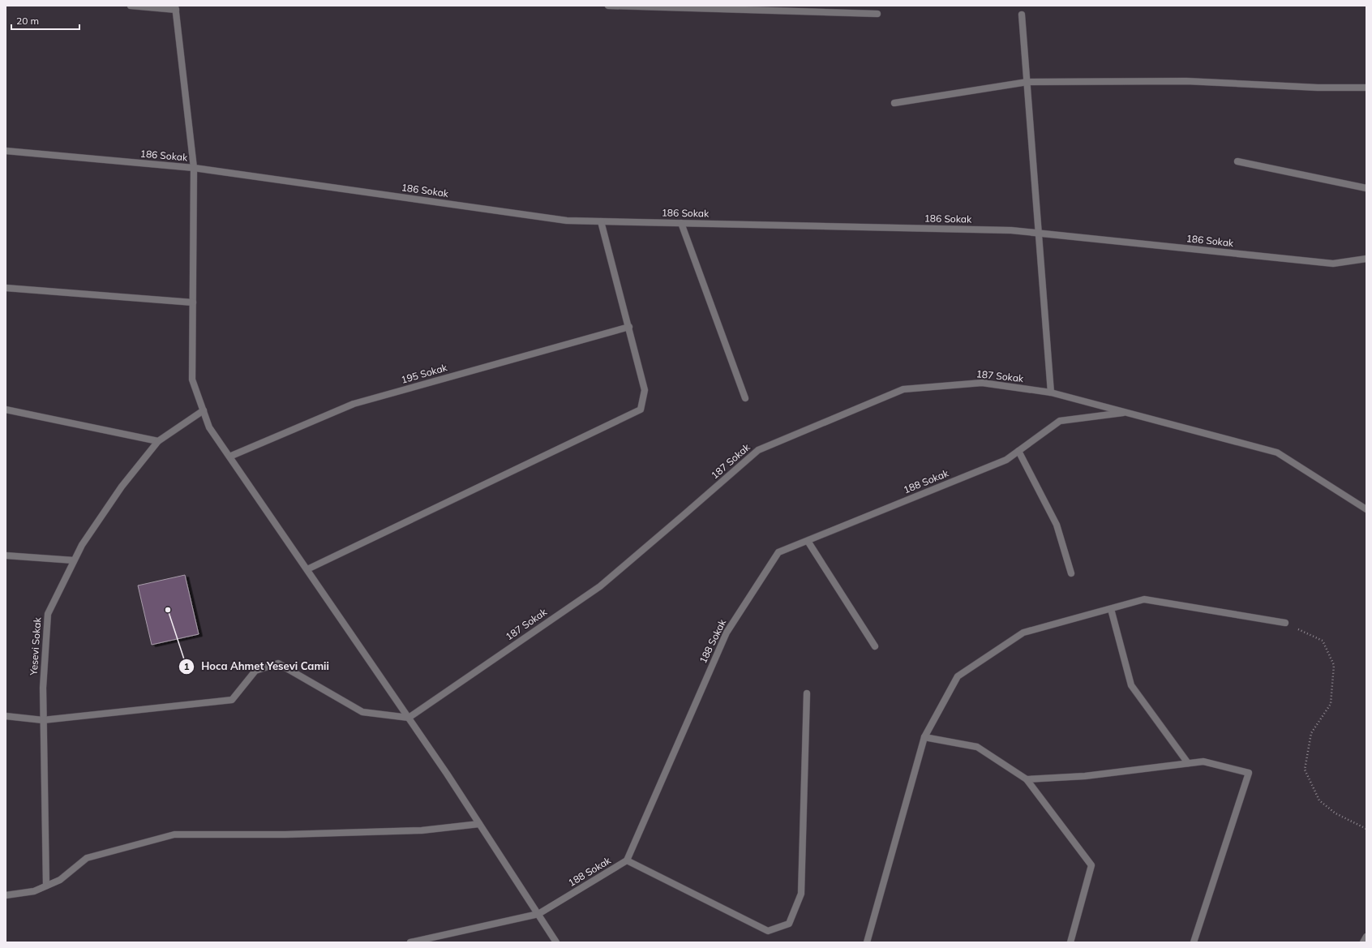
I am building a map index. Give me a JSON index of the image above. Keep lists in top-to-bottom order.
{
  "streets": {
    "street": [
      "186 Sokak",
      "195 Sokak",
      "187 Sokak",
      "188 Sokak",
      "Yesevi Sokak"
    ]
  },
  "crossings": [
    ["187 Sokak", "188 Sokak"]
  ],
  "places": ["Hoca Ahmet Yesevi Camii"],
  "scale_bar": "20 m"
}
